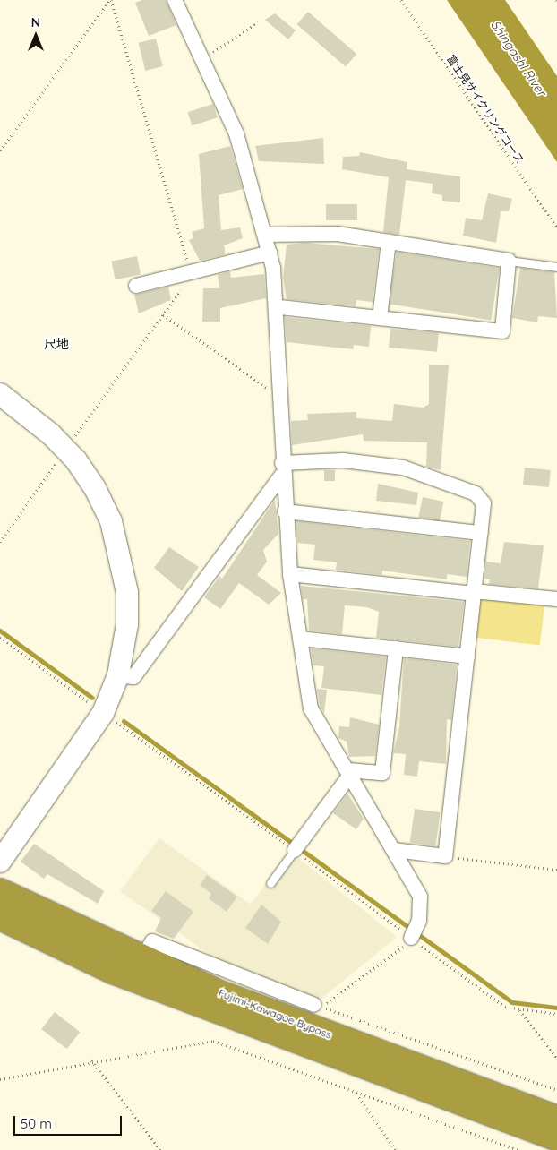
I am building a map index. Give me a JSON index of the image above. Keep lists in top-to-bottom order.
{
  "streets": {
    "highway": ["Fujimi-Kawagoe Bypass"],
    "path": ["富士見サイクリングコース"]
  },
  "districts": ["尺地"],
  "water": ["Shingashi River"],
  "scale_bar": "50 m",
  "north": "top"
}
